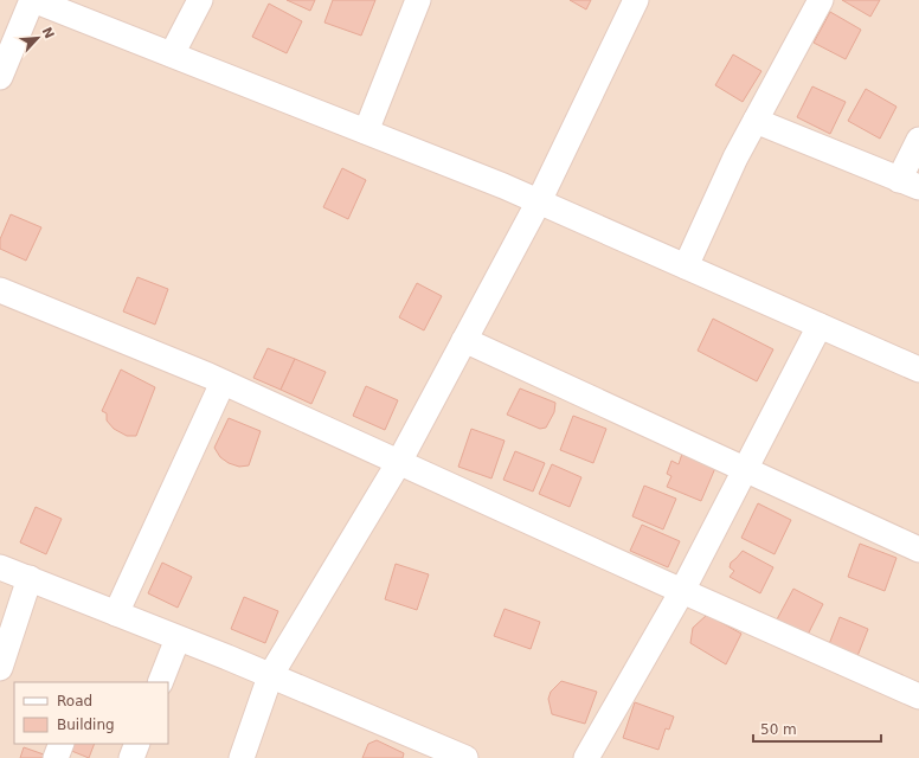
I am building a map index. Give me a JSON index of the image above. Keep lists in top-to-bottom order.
{
  "legend": ["Road", "Building"],
  "scale_bar": "50 m",
  "north": "top right"
}
